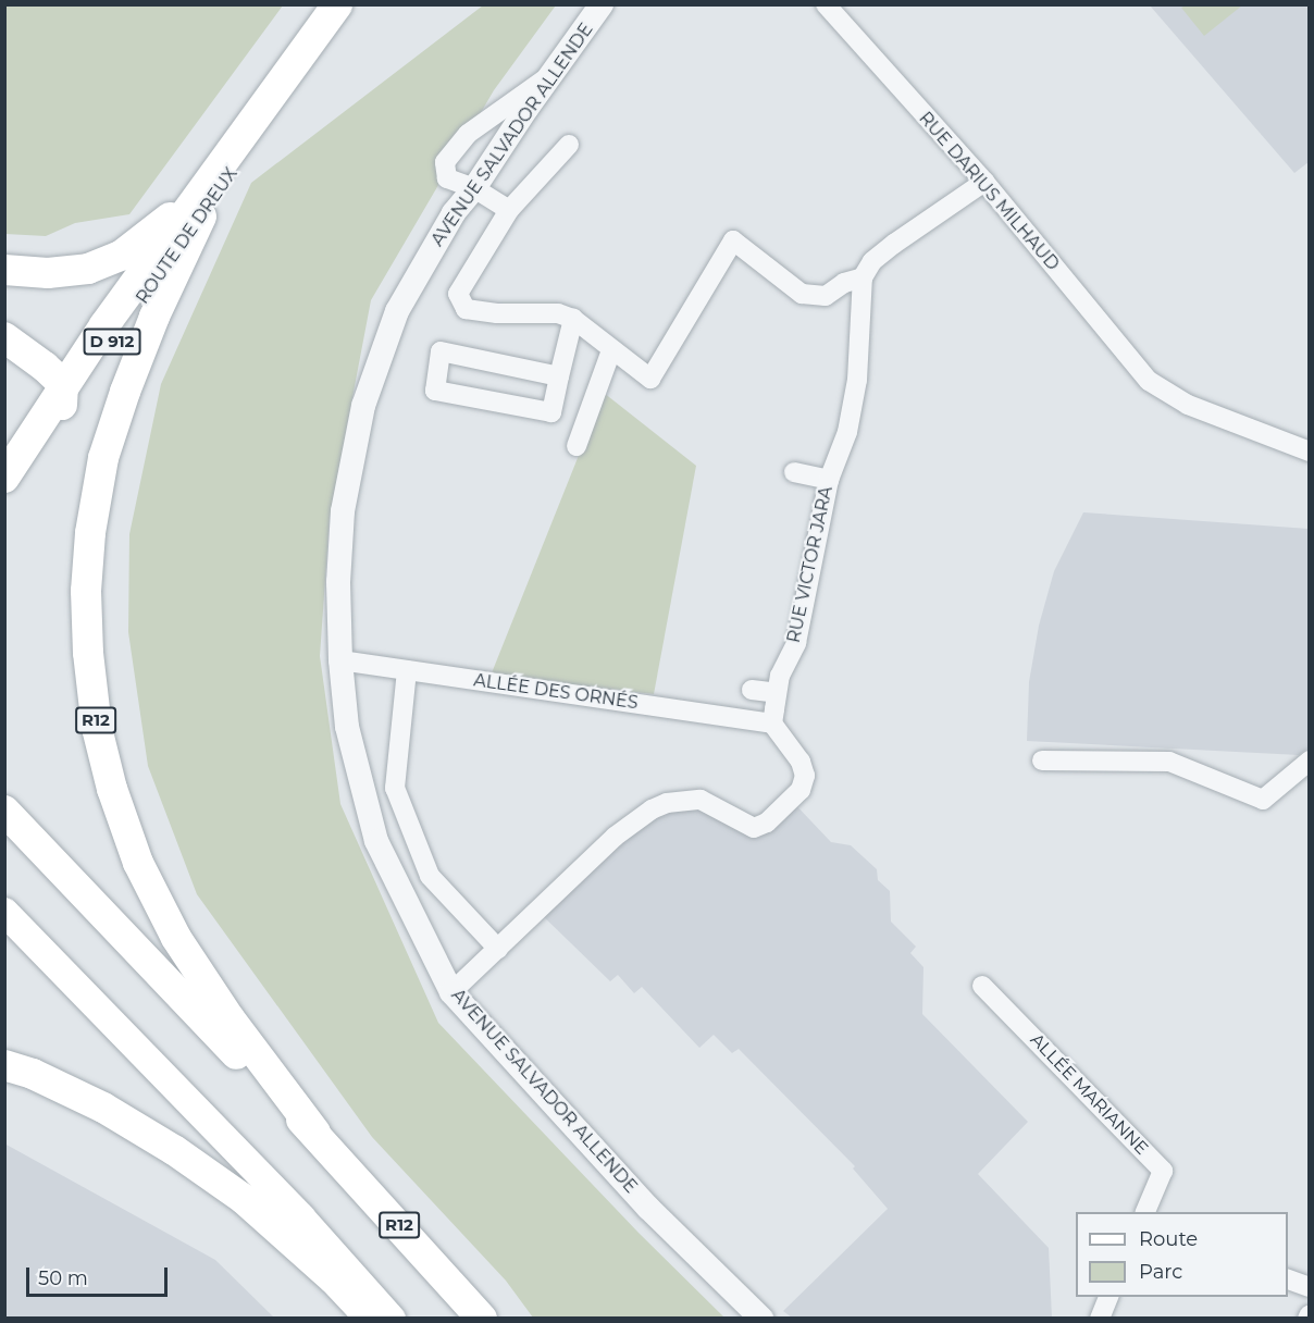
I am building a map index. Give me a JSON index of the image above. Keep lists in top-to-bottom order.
{
  "streets": {
    "main road": ["ROUTE DE DREUX", "D 912", "R12"],
    "street": [
      "AVENUE SALVADOR ALLENDE",
      "RUE DARIUS MILHAUD",
      "RUE VICTOR JARA",
      "ALLÉE DES ORNÉS",
      "ALLÉE MARIANNE"
    ]
  },
  "crossings": [
    ["AVENUE SALVADOR ALLENDE", "ALLÉE DES ORNÉS"],
    ["ROUTE DE DREUX", "R12"],
    ["RUE VICTOR JARA", "ALLÉE DES ORNÉS"]
  ],
  "legend": ["Route", "Parc"],
  "scale_bar": "50 m"
}
